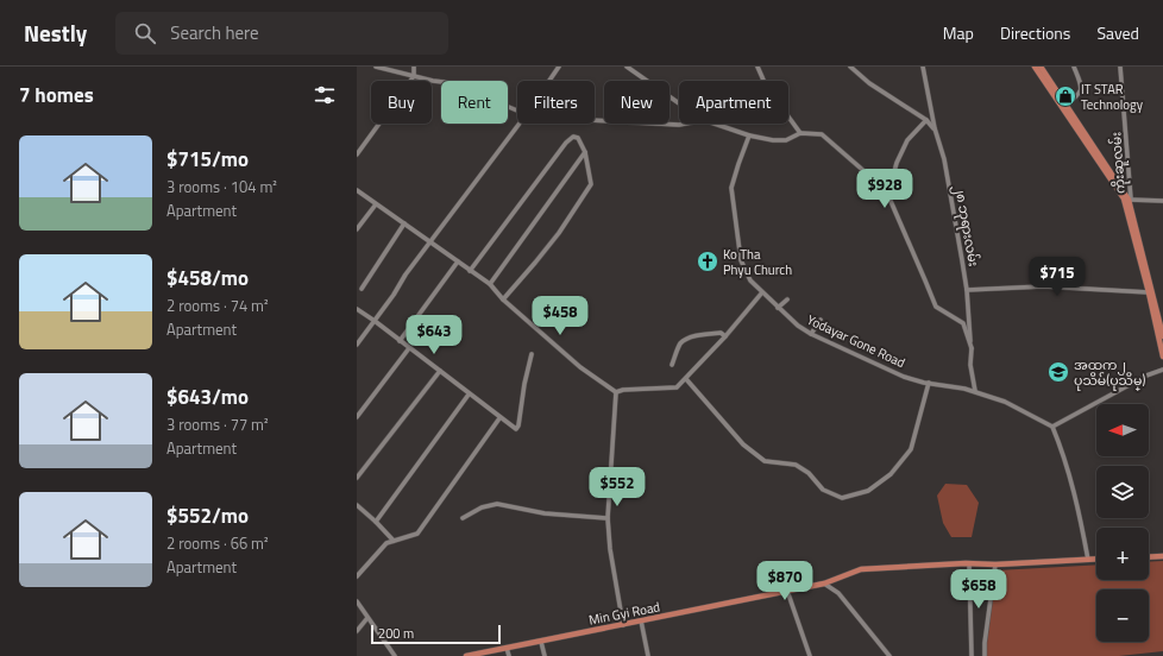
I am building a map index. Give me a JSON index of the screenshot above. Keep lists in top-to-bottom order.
{
  "streets": {
    "main road": ["Min Gyi Road"],
    "street": ["ကိုးဆူလမ်း", "၂၈ ဘုရားလမ်း", "Yodayar Gone Road"]
  },
  "crossings": [
    ["၂၈ ဘုရားလမ်း", "Yodayar Gone Road"]
  ],
  "places": {
    "shop": ["IT STAR Technology"],
    "church": ["Ko Tha Phyu Church"],
    "school or university": ["အထက၂ ပုသိမ်(ပုသိမ္)"]
  },
  "scale_bar": "200 m",
  "north": "left",
  "page": {
    "header": "Nestly",
    "search": "Search here",
    "nav": ["Map", "Directions", "Saved"],
    "heading": "7 homes",
    "chip": [
      "Buy",
      "Rent",
      "Filters",
      "New",
      "Apartment"
    ],
    "list": [
      {
        "name": "$715/mo",
        "note": "3 rooms · 104 m² · Apartment"
      },
      {
        "name": "$458/mo",
        "note": "2 rooms · 74 m² · Apartment"
      },
      {
        "name": "$643/mo",
        "note": "3 rooms · 77 m² · Apartment"
      },
      {
        "name": "$552/mo",
        "note": "2 rooms · 66 m² · Apartment"
      }
    ],
    "price": [
      "$928",
      "$715",
      "$458",
      "$643",
      "$552",
      "$870",
      "$658"
    ],
    "map_buttons": ["+", "−"],
    "scale": "200 m"
  }
}
